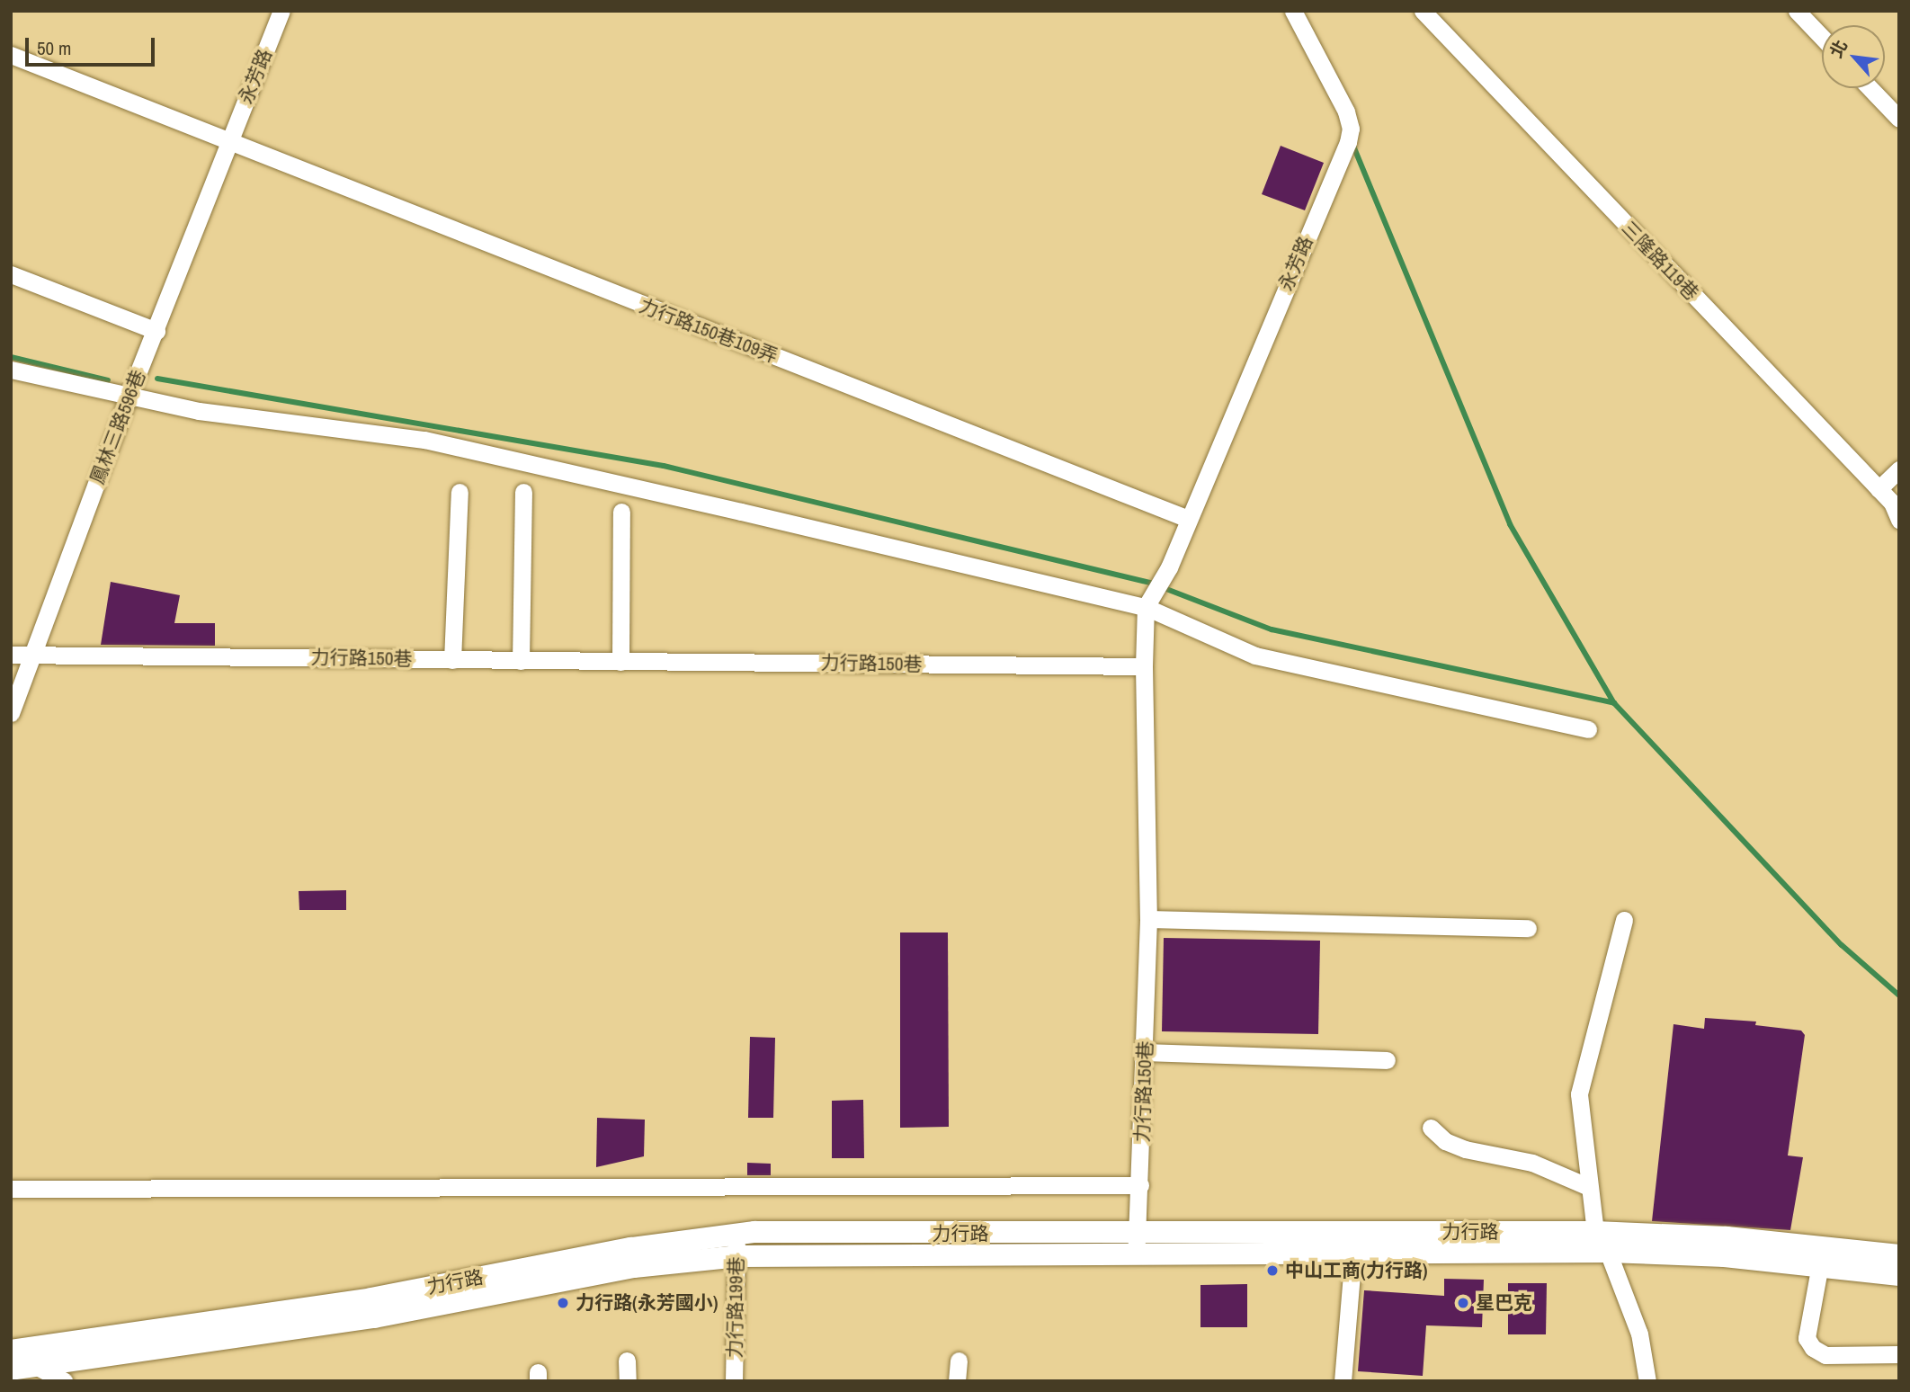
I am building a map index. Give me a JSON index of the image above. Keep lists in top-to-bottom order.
{
  "streets": {
    "main road": ["力行路"],
    "street": [
      "永芳路",
      "三隆路119巷",
      "力行路150巷109弄",
      "鳳林三路596巷",
      "力行路150巷",
      "力行路199巷"
    ]
  },
  "crossings": [
    ["永芳路", "力行路150巷109弄"],
    ["永芳路", "鳳林三路596巷"],
    ["力行路150巷109弄", "鳳林三路596巷"],
    ["鳳林三路596巷", "力行路150巷"],
    ["力行路150巷", "力行路"],
    ["力行路", "力行路199巷"]
  ],
  "places": ["中山工商(力行路)", "力行路(永芳國小)", "星巴克"],
  "scale_bar": "50 m",
  "north": "top left"
}
